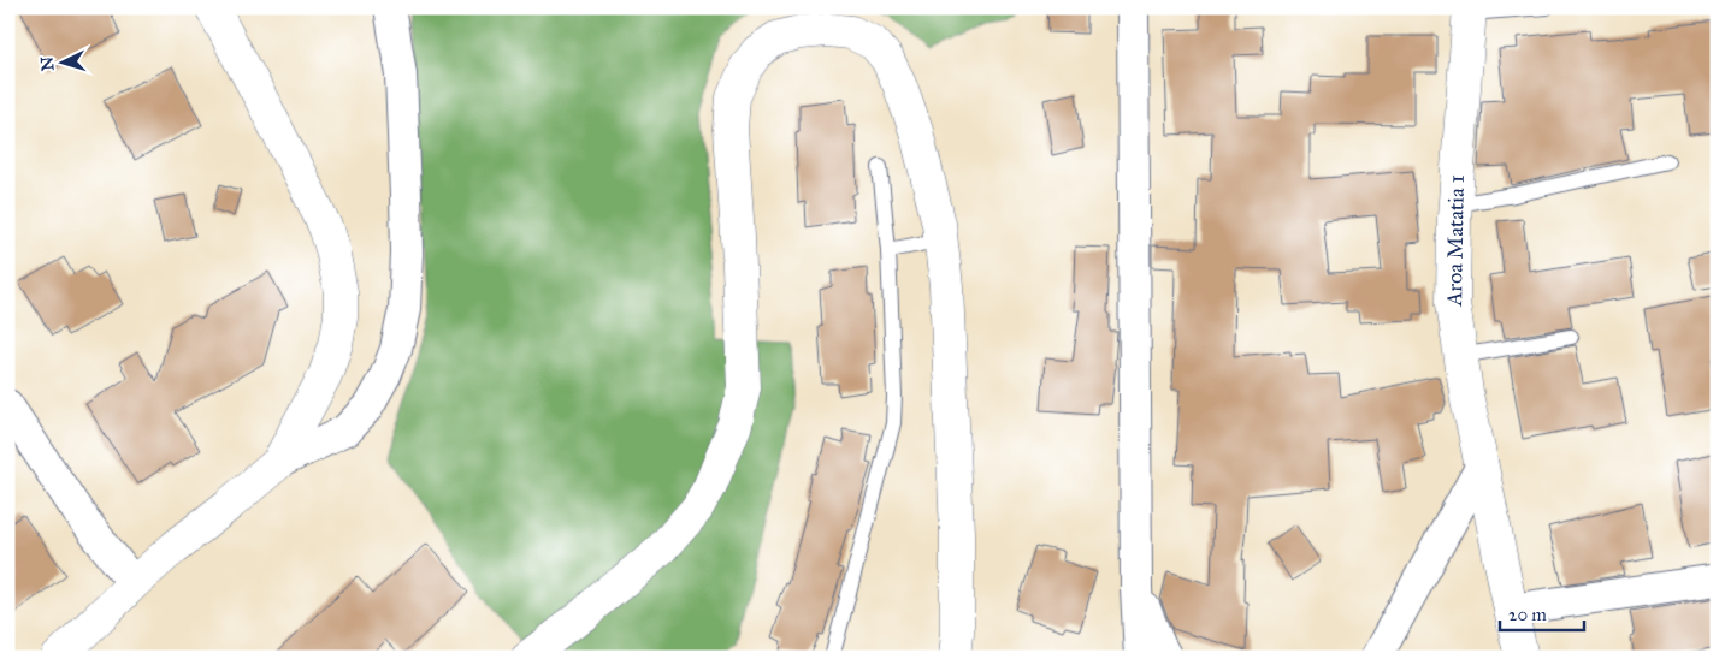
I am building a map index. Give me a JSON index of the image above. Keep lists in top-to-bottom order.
{
  "streets": {
    "main road": ["Aroa Matatia 1"]
  },
  "scale_bar": "20 m",
  "north": "left"
}
